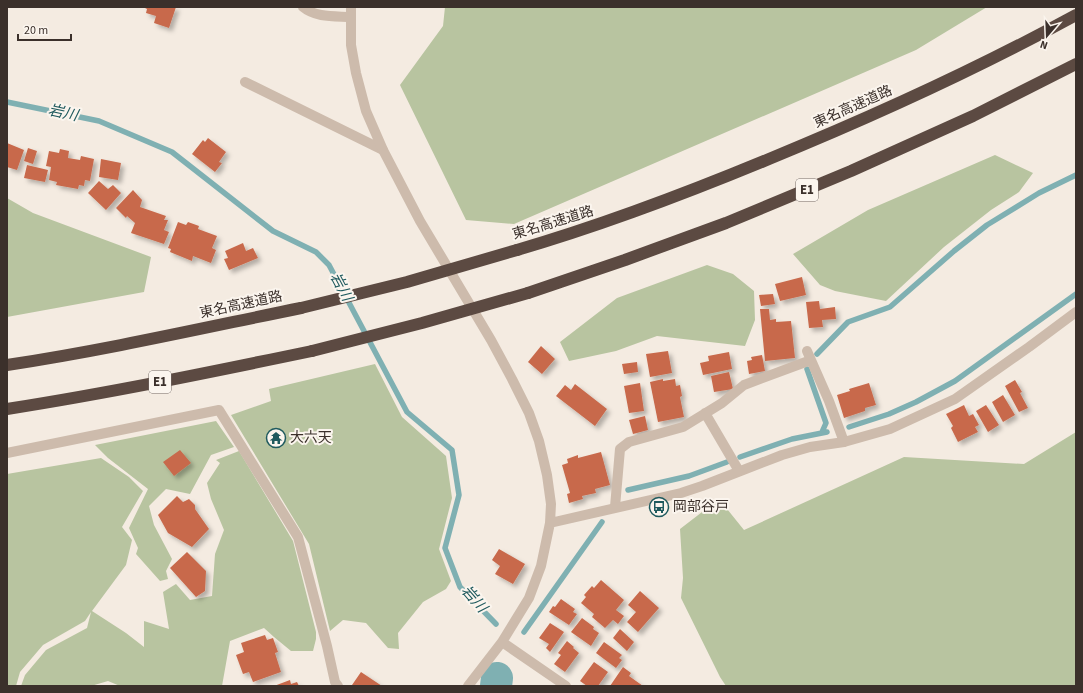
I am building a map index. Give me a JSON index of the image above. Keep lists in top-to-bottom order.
{
  "streets": {
    "highway": ["東名高速道路", "E1"]
  },
  "water": ["岩川"],
  "places": {
    "temple": ["大六天"],
    "bus stop": ["岡部谷戸"]
  },
  "scale_bar": "20 m",
  "north": "bottom"
}
